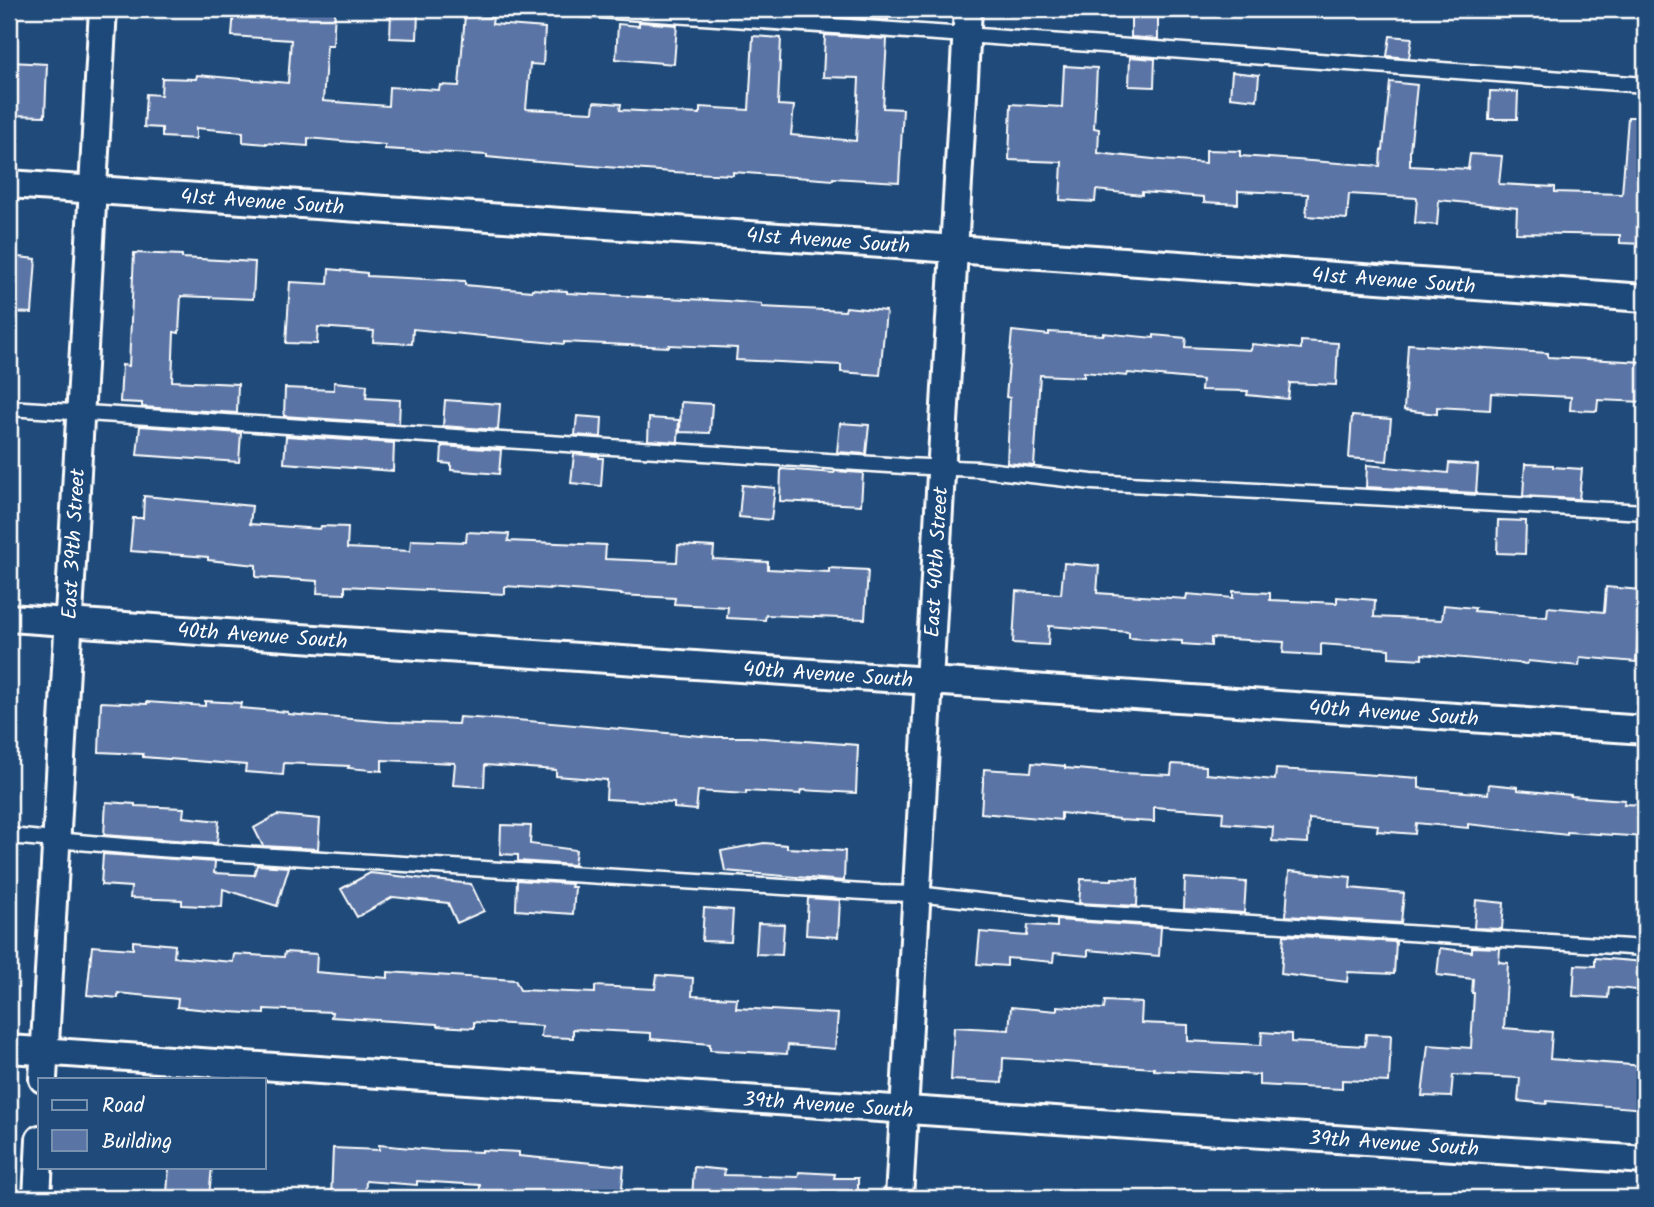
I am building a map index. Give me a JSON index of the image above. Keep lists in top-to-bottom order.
{
  "streets": {
    "street": [
      "41st Avenue South",
      "East 39th Street",
      "East 40th Street",
      "40th Avenue South",
      "39th Avenue South"
    ]
  },
  "crossings": [
    ["41st Avenue South", "East 39th Street"],
    ["41st Avenue South", "East 40th Street"],
    ["East 39th Street", "40th Avenue South"],
    ["East 39th Street", "39th Avenue South"],
    ["East 40th Street", "40th Avenue South"],
    ["East 40th Street", "39th Avenue South"]
  ],
  "legend": ["Road", "Building"]
}
